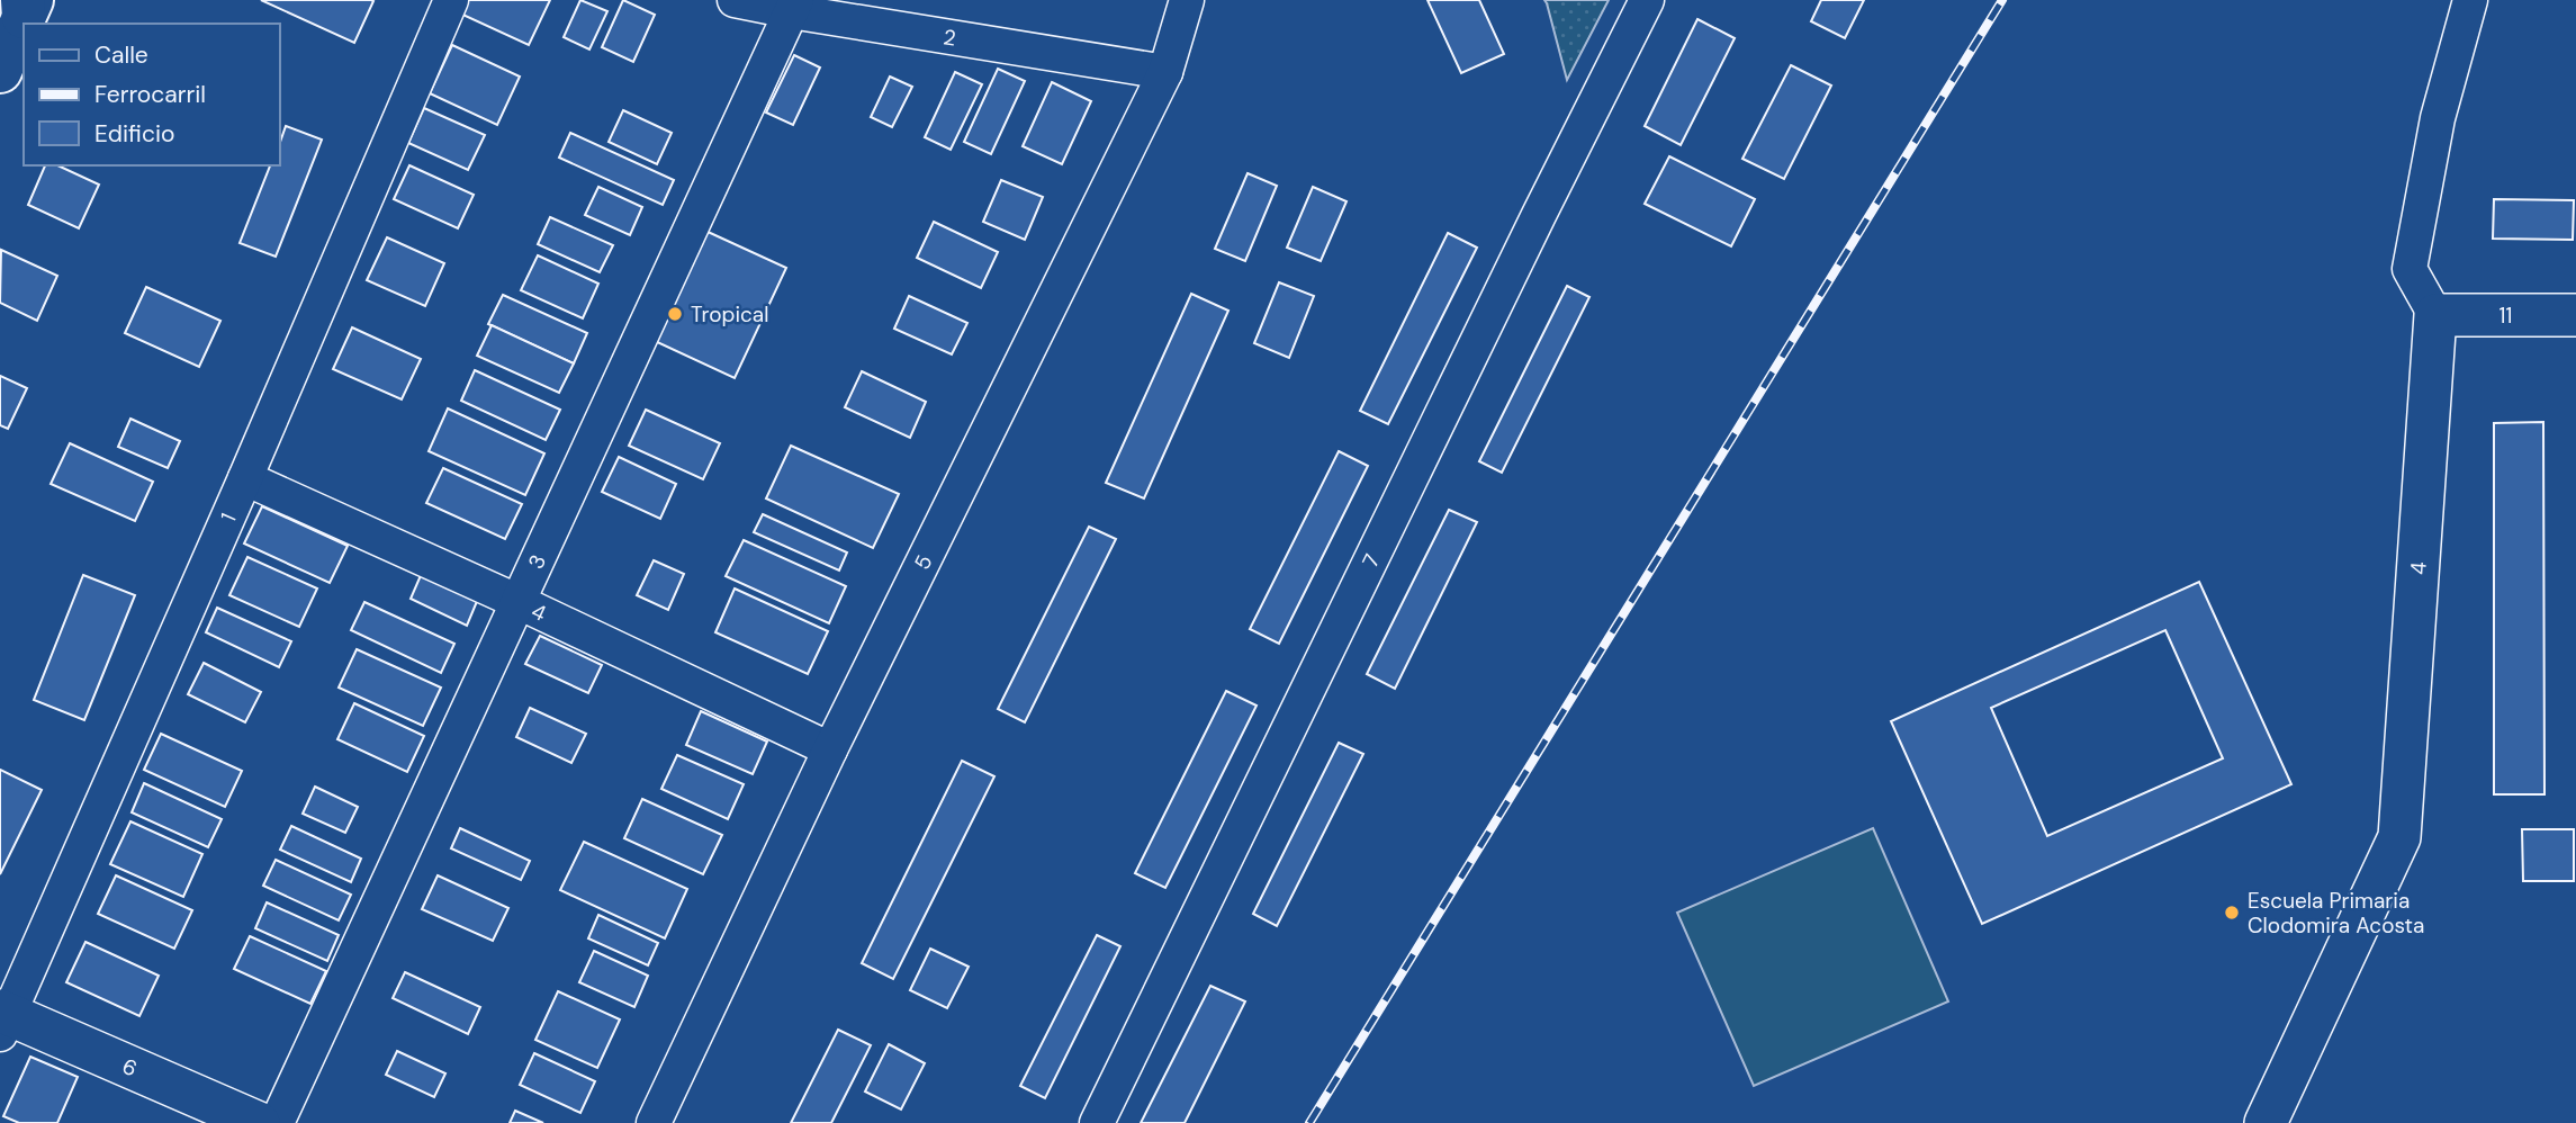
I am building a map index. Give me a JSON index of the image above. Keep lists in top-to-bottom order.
{
  "streets": {
    "street": [
      "2",
      "11",
      "1",
      "3",
      "7",
      "5",
      "4",
      "6"
    ]
  },
  "crossings": [
    ["2", "3"],
    ["2", "5"],
    ["11", "4"],
    ["1", "4"],
    ["1", "6"],
    ["3", "4"],
    ["5", "4"]
  ],
  "places": ["Tropical", "Escuela Primaria Clodomira Acosta"],
  "legend": ["Calle", "Ferrocarril", "Edificio"]
}
